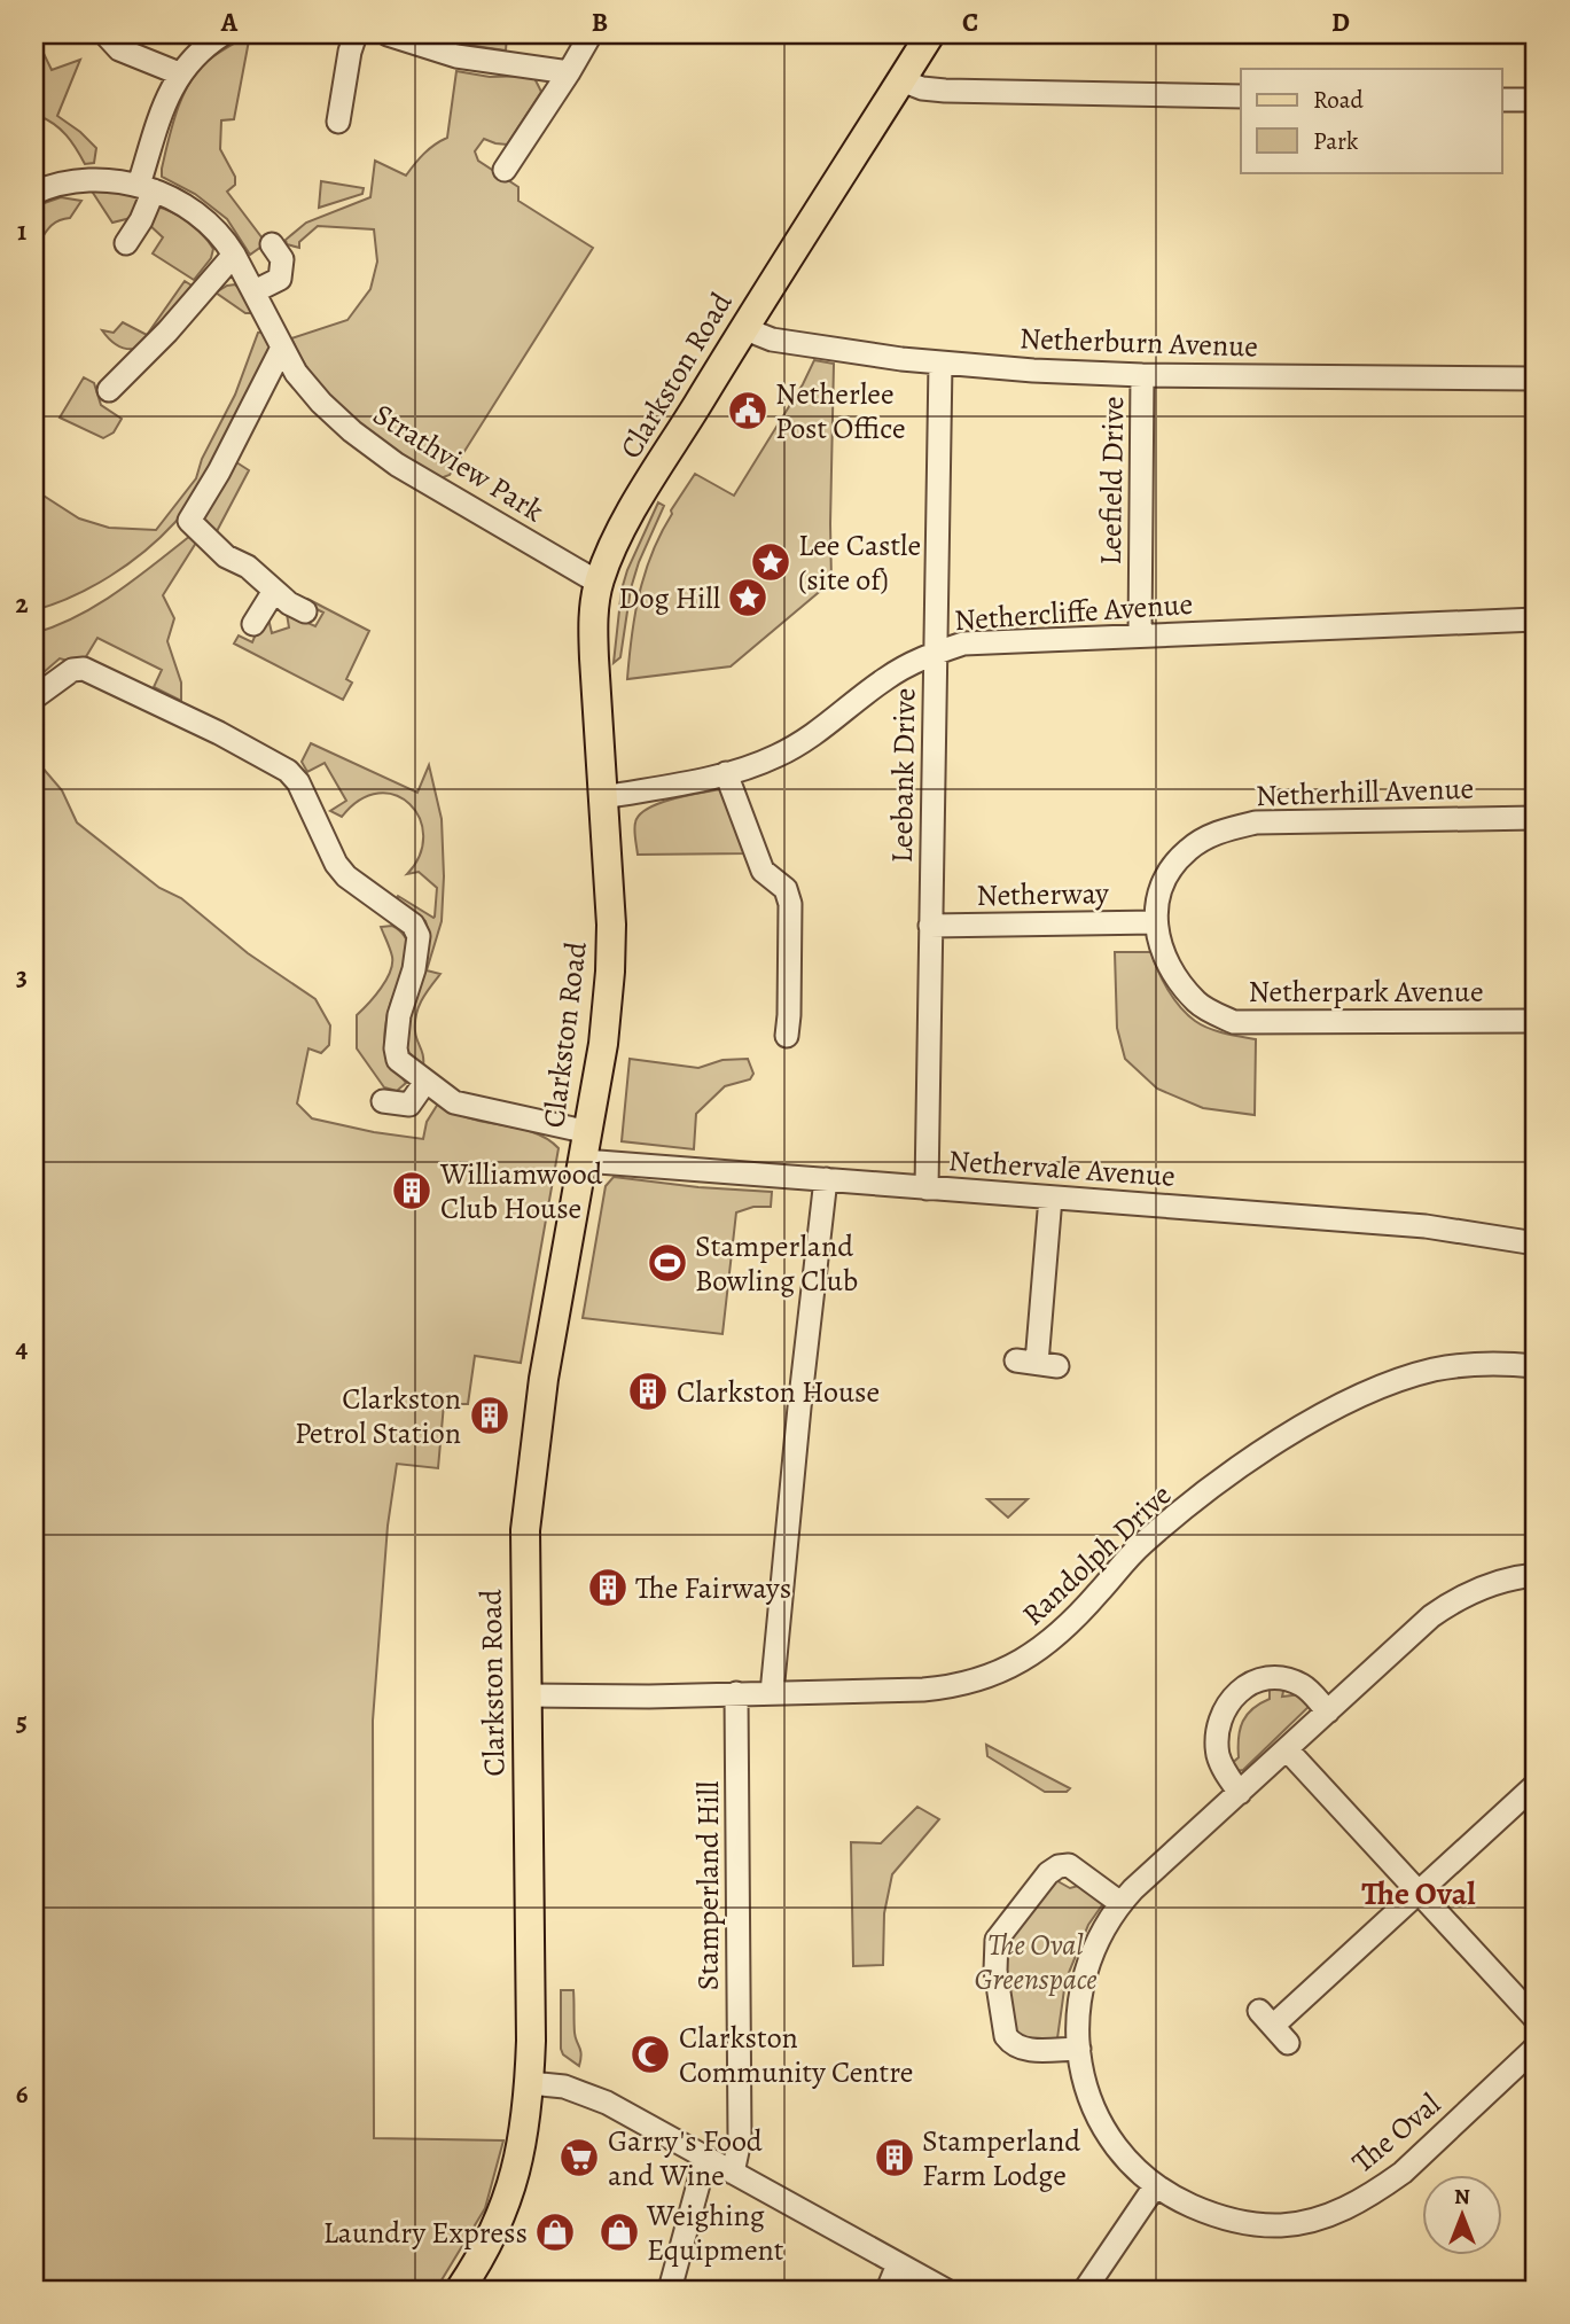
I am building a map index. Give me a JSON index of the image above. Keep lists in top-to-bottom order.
{
  "streets": {
    "main road": ["Clarkston Road"],
    "street": [
      "Netherburn Avenue",
      "Strathview Park",
      "Leefield Drive",
      "Nethercliffe Avenue",
      "Leebank Drive",
      "Netherhill Avenue",
      "Netherway",
      "Netherpark Avenue",
      "Nethervale Avenue",
      "Randolph Drive",
      "Stamperland Hill",
      "The Oval"
    ]
  },
  "crossings": [
    ["Netherburn Avenue", "Clarkston Road"],
    ["Netherburn Avenue", "Leefield Drive"],
    ["Netherburn Avenue", "Leebank Drive"],
    ["Clarkston Road", "Strathview Park"],
    ["Clarkston Road", "Nethercliffe Avenue"],
    ["Clarkston Road", "Nethervale Avenue"],
    ["Clarkston Road", "Randolph Drive"],
    ["Leefield Drive", "Nethercliffe Avenue"],
    ["Nethercliffe Avenue", "Leebank Drive"],
    ["Leebank Drive", "Netherway"],
    ["Leebank Drive", "Nethervale Avenue"],
    ["Netherhill Avenue", "Netherway"],
    ["Netherhill Avenue", "Netherpark Avenue"],
    ["Netherway", "Netherpark Avenue"],
    ["Randolph Drive", "Stamperland Hill"]
  ],
  "districts": ["The Oval"],
  "parks": ["The Oval Greenspace"],
  "places": {
    "public building": ["Netherlee Post Office"],
    "place": ["Lee Castle (site of)", "Dog Hill"],
    "building": [
      "Williamwood Club House",
      "Clarkston House",
      "Clarkston Petrol Station",
      "The Fairways",
      "Stamperland Farm Lodge"
    ],
    "sports": ["Stamperland Bowling Club"],
    "mosque": ["Clarkston Community Centre"],
    "supermarket": ["Garry's Food and Wine"],
    "shop": ["Laundry Express", "Weighing Equipment"]
  },
  "legend": ["Road", "Park"],
  "north": "top",
  "grid": {
    "columns": [
      "A",
      "B",
      "C",
      "D"
    ],
    "rows": [
      "1",
      "2",
      "3",
      "4",
      "5",
      "6"
    ]
  }
}
